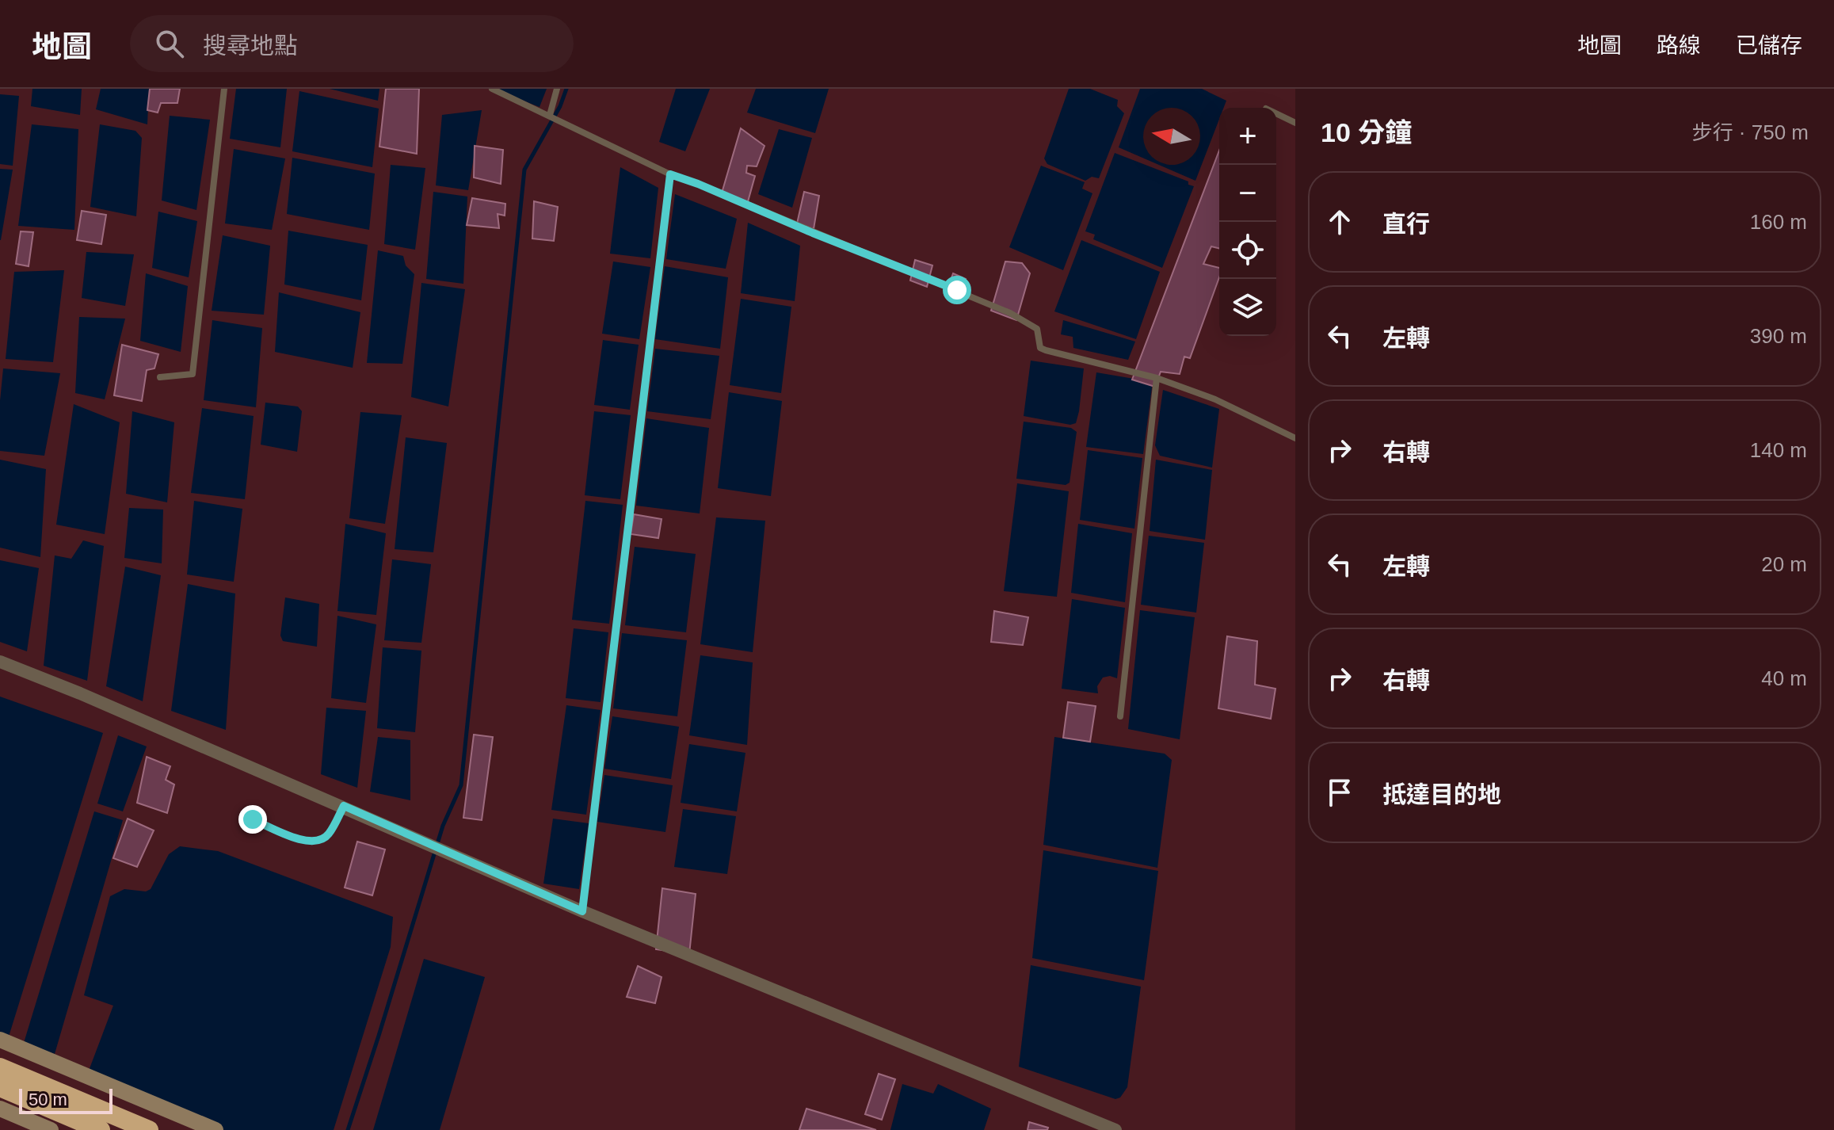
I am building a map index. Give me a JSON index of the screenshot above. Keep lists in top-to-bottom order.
{
  "scale_bar": "50 m",
  "north": "left",
  "page": {
    "header": "地圖",
    "search": "搜尋地點",
    "nav": ["地圖", "路線", "已儲存"],
    "heading": ["10 分鐘", "步行 · 750 m"],
    "map_buttons": ["+", "−"],
    "list": [
      ["直行", "160 m"],
      ["左轉", "390 m"],
      ["右轉", "140 m"],
      ["左轉", "20 m"],
      ["右轉", "40 m"],
      "抵達目的地"
    ],
    "scale": "50 m"
  }
}
